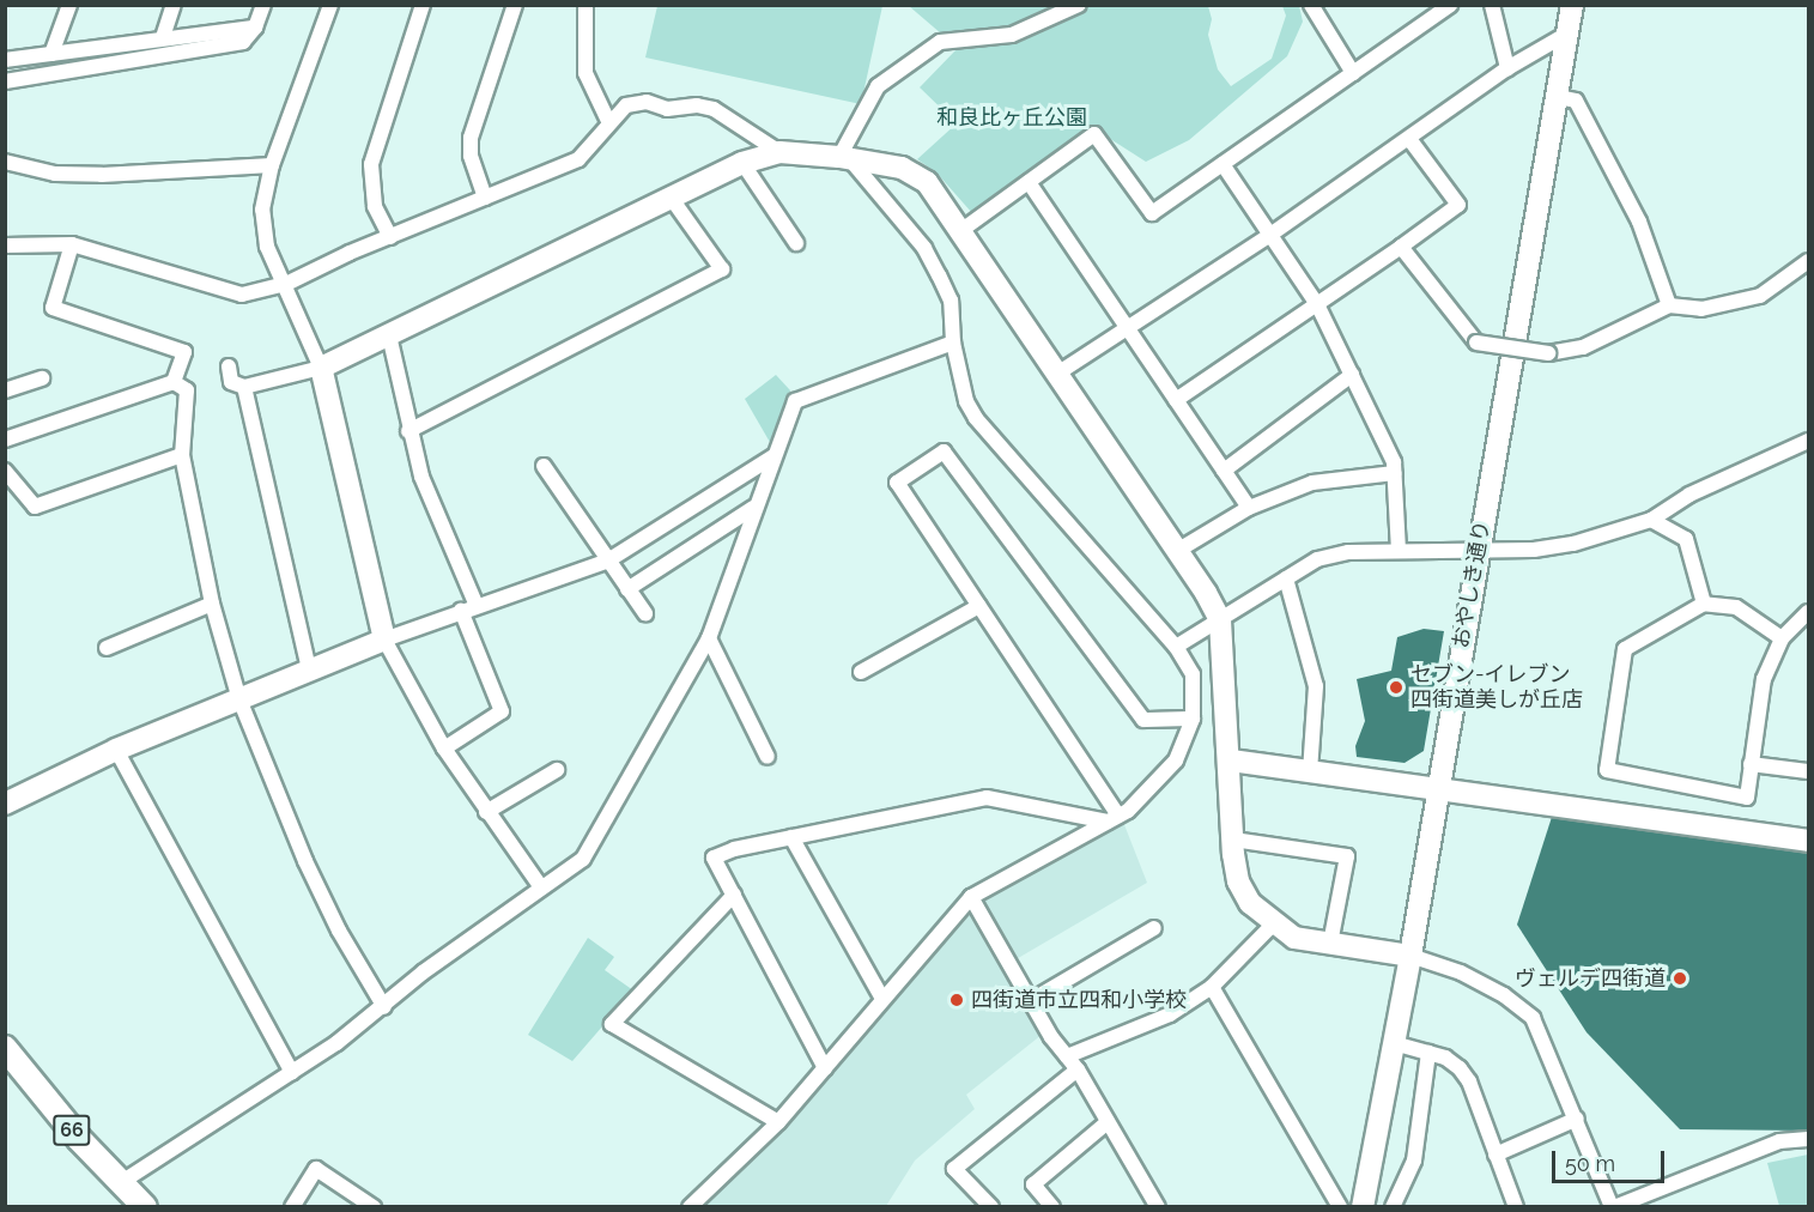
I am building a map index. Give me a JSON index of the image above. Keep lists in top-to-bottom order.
{
  "streets": {
    "main road": ["66"],
    "street": ["おやしき通り"]
  },
  "parks": ["和良比ヶ丘公園"],
  "places": ["セブン-イレブン 四街道美しが丘店", "ヴェルデ四街道", "四街道市立四和小学校"],
  "scale_bar": "50 m"
}
